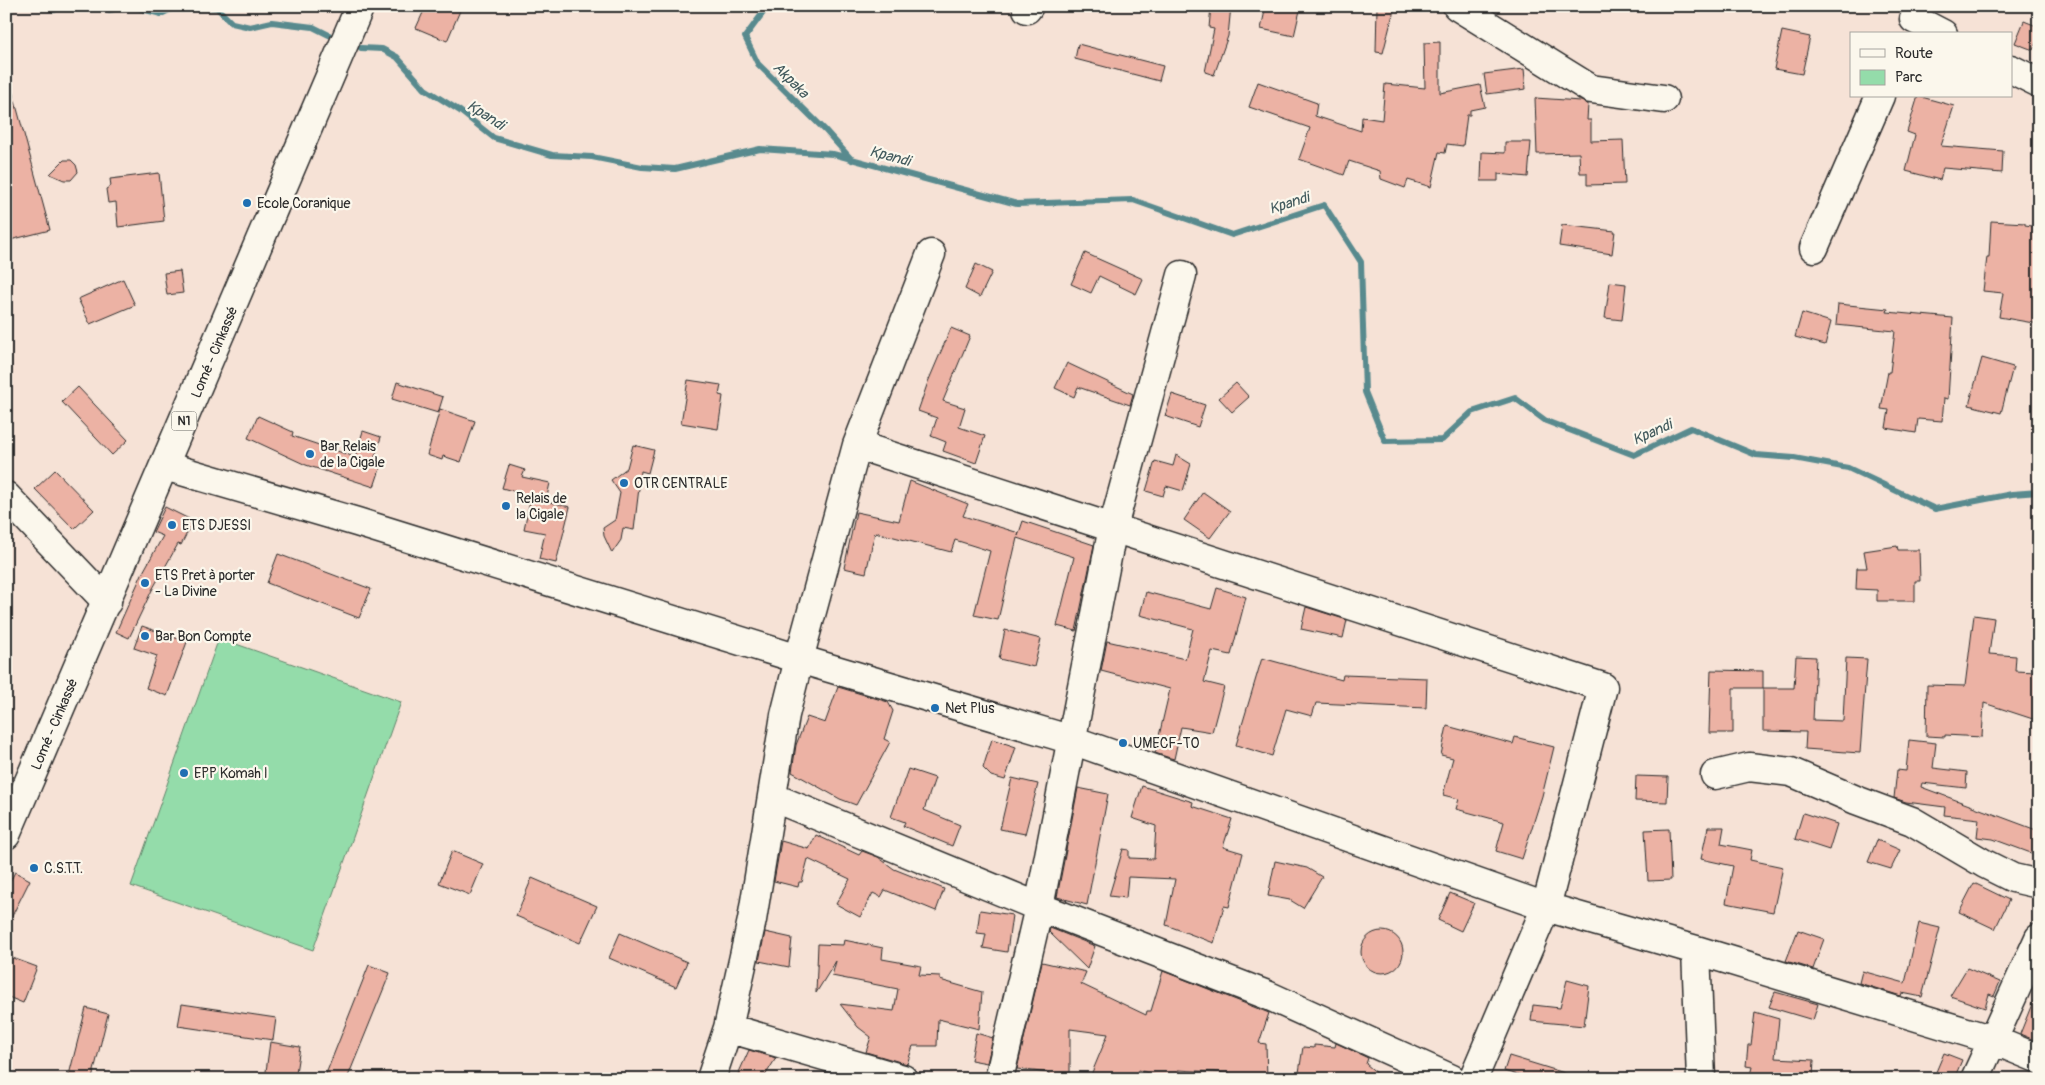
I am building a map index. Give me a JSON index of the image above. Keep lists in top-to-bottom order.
{
  "streets": {
    "main road": ["Lomé - Cinkassé", "N1"]
  },
  "water": ["Akpaka", "Kpandi"],
  "places": [
    "Ecole Coranique",
    "Bar Relais de la Cigale",
    "OTR CENTRALE",
    "Relais de la Cigale",
    "ETS DJESSI",
    "ETS Pret à porter - La Divine",
    "Bar Bon Compte",
    "Net Plus",
    "UMECF-TO",
    "EPP Komah I",
    "C.S.T.T."
  ],
  "legend": ["Route", "Parc"]
}
